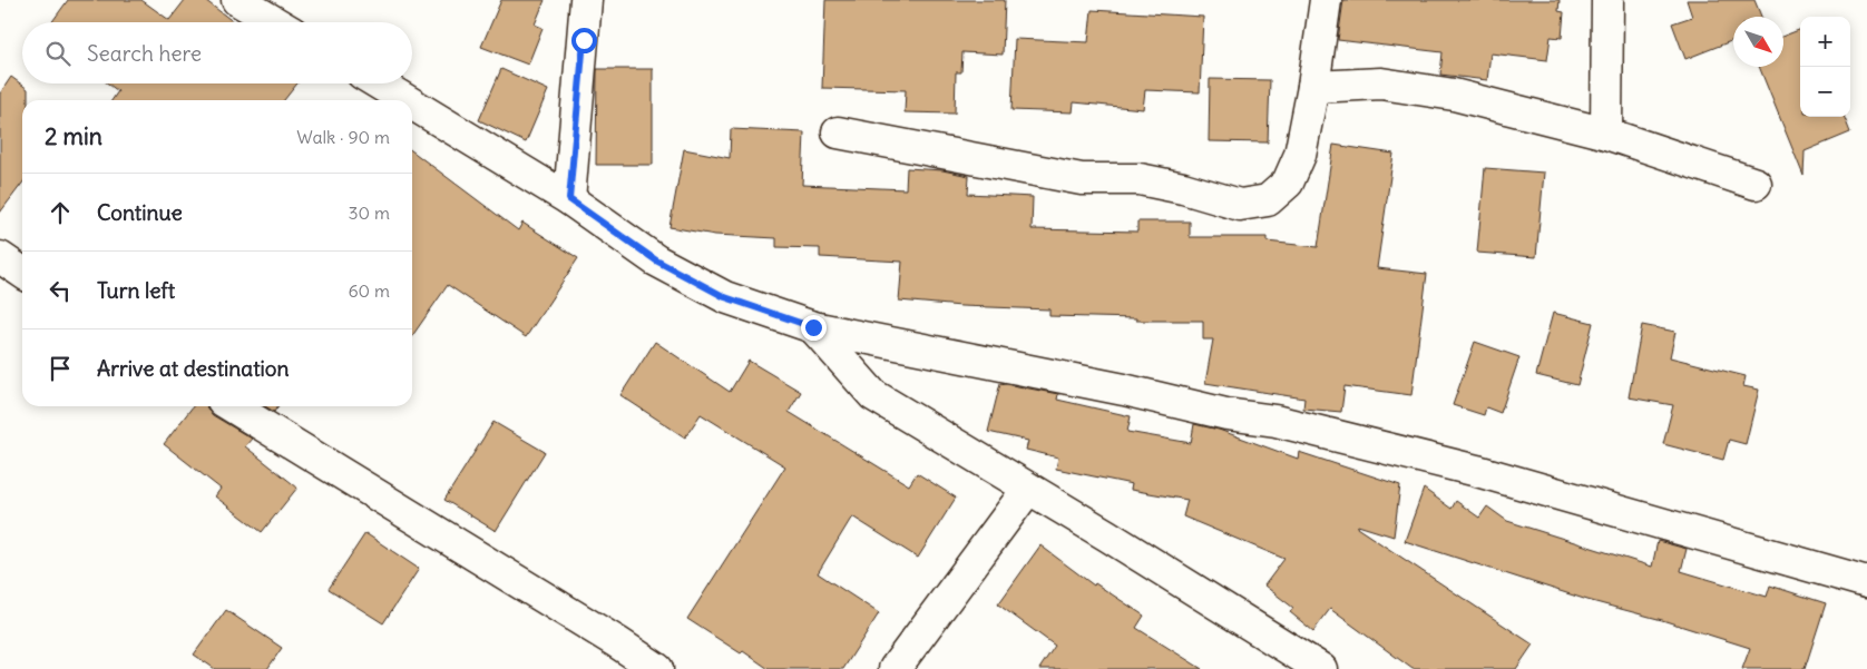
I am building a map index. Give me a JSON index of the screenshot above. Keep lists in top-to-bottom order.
{
  "north": "bottom right",
  "page": {
    "map_buttons": ["+", "−"],
    "search": "Search here",
    "heading": ["2 min", "Walk · 90 m"],
    "list": [
      ["Continue", "30 m"],
      ["Turn left", "60 m"],
      "Arrive at destination"
    ]
  }
}
